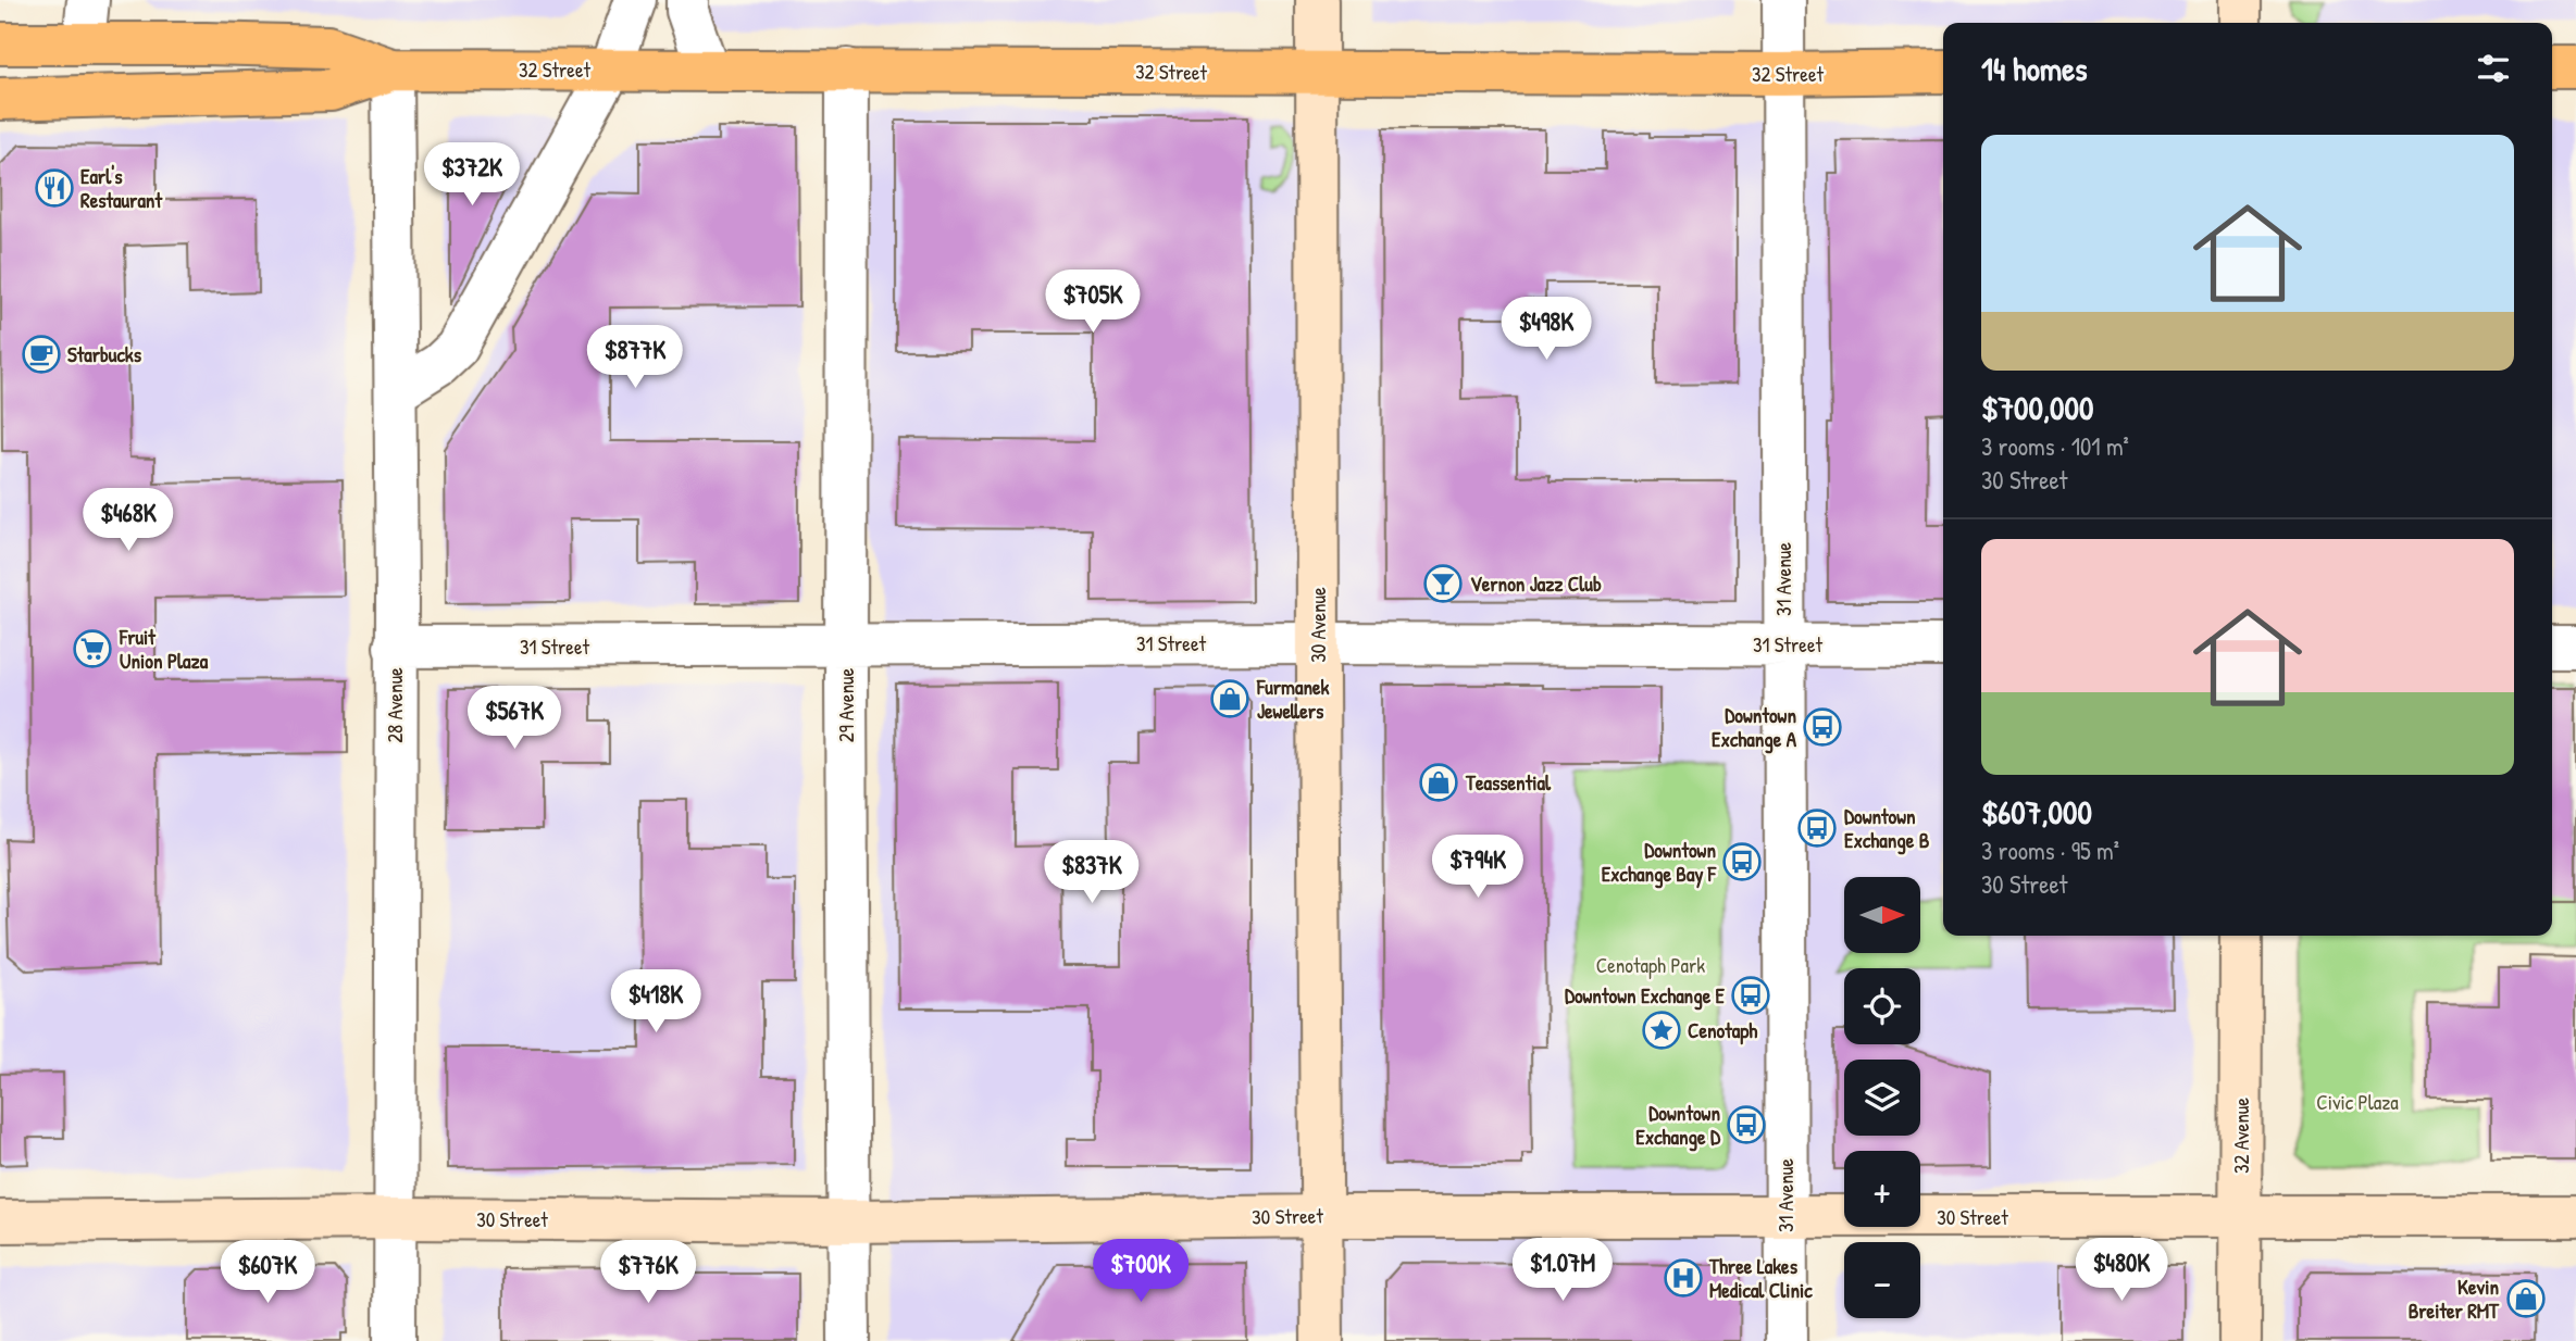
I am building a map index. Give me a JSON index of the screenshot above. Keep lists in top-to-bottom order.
{
  "streets": {
    "highway": ["32 Street"],
    "street": [
      "31 Avenue",
      "30 Avenue",
      "31 Street",
      "28 Avenue",
      "29 Avenue",
      "32 Avenue",
      "30 Street"
    ]
  },
  "crossings": [
    ["32 Street", "31 Avenue"],
    ["32 Street", "30 Avenue"],
    ["32 Street", "28 Avenue"],
    ["32 Street", "29 Avenue"],
    ["31 Avenue", "31 Street"],
    ["31 Avenue", "30 Street"],
    ["30 Avenue", "31 Street"],
    ["30 Avenue", "30 Street"],
    ["31 Street", "28 Avenue"],
    ["31 Street", "29 Avenue"],
    ["28 Avenue", "30 Street"],
    ["29 Avenue", "30 Street"],
    ["32 Avenue", "30 Street"]
  ],
  "parks": ["Cenotaph Park", "Civic Plaza"],
  "places": {
    "restaurant": ["Earl's Restaurant"],
    "cafe": ["Starbucks"],
    "bar": ["Vernon Jazz Club"],
    "supermarket": ["Fruit Union Plaza"],
    "shop": ["Furmanek Jewellers", "Teassential", "Kevin Breiter RMT"],
    "bus stop": [
      "Downtown Exchange A",
      "Downtown Exchange B",
      "Downtown Exchange Bay F",
      "Downtown Exchange E",
      "Downtown Exchange D"
    ],
    "place": ["Cenotaph"],
    "hospital": ["Three Lakes Medical Clinic"]
  },
  "north": "right",
  "page": {
    "heading": "14 homes",
    "list": [
      {
        "name": "$700,000",
        "note": "3 rooms · 101 m² · 30 Street"
      },
      {
        "name": "$607,000",
        "note": "3 rooms · 95 m² · 30 Street"
      }
    ],
    "price": [
      "$372K",
      "$705K",
      "$498K",
      "$877K",
      "$468K",
      "$567K",
      "$794K",
      "$837K",
      "$418K",
      "$1.07M",
      "$480K",
      "$700K",
      "$607K",
      "$776K"
    ],
    "map_buttons": ["+", "−"]
  }
}
